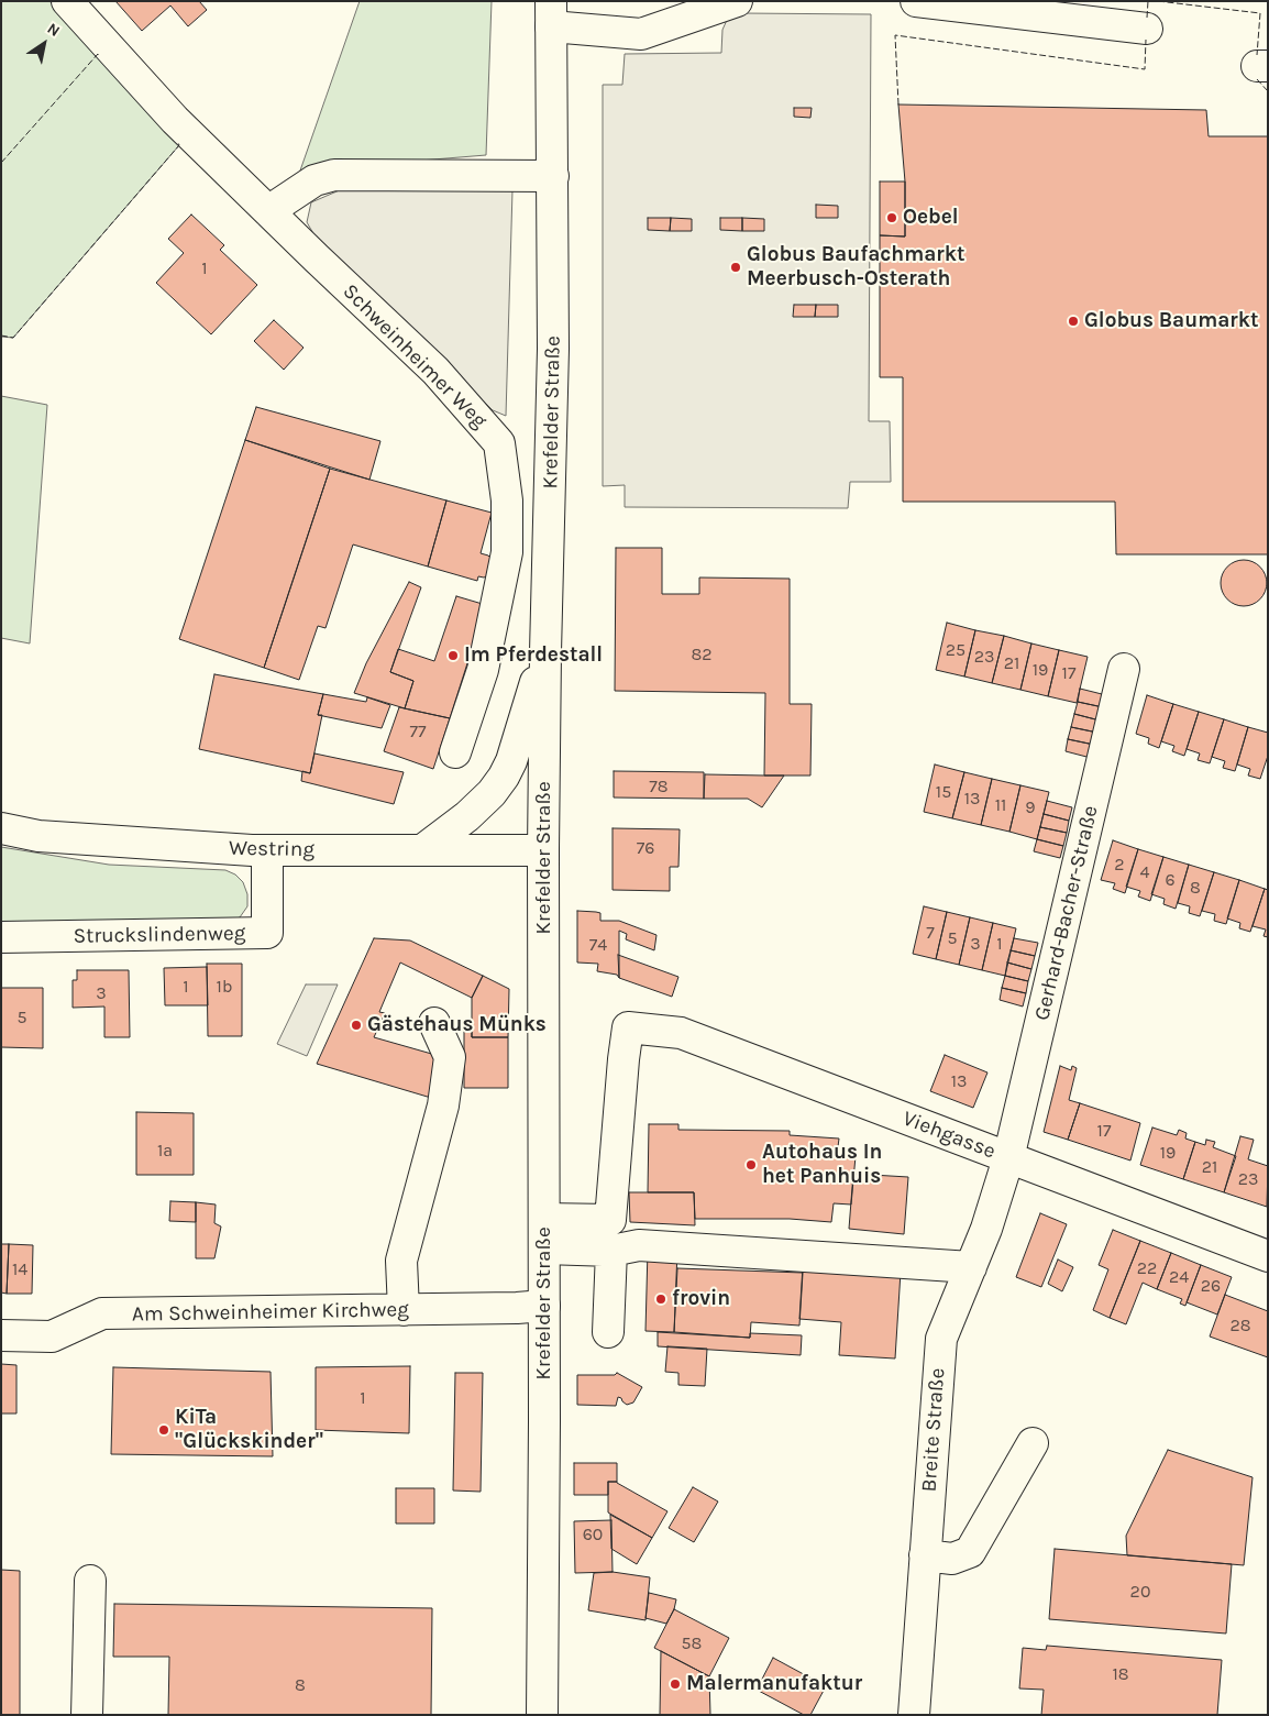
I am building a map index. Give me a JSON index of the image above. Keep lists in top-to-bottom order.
{
  "streets": {
    "street": [
      "Schweinheimer Weg",
      "Krefelder Straße",
      "Westring",
      "Gerhard-Bacher-Straße",
      "Struckslindenweg",
      "Viehgasse",
      "Am Schweinheimer Kirchweg",
      "Breite Straße"
    ]
  },
  "crossings": [
    ["Krefelder Straße", "Westring"],
    ["Krefelder Straße", "Viehgasse"],
    ["Krefelder Straße", "Am Schweinheimer Kirchweg"],
    ["Westring", "Struckslindenweg"],
    ["Gerhard-Bacher-Straße", "Viehgasse"],
    ["Gerhard-Bacher-Straße", "Breite Straße"],
    ["Viehgasse", "Breite Straße"]
  ],
  "places": [
    "Oebel",
    "Globus Baufachmarkt Meerbusch-Osterath",
    "Globus Baumarkt",
    "Im Pferdestall",
    "Gästehaus Münks",
    "Autohaus In het Panhuis",
    "frovin",
    "KiTa \"Glückskinder\"",
    "Malermanufaktur"
  ],
  "house_numbers": [
    "1",
    "25",
    "82",
    "23",
    "21",
    "19",
    "17",
    "77",
    "78",
    "15",
    "13",
    "11",
    "9",
    "76",
    "2",
    "4",
    "6",
    "8",
    "7",
    "5",
    "3",
    "1",
    "74",
    "1",
    "1b",
    "3",
    "5",
    "13",
    "17",
    "1a",
    "19",
    "21",
    "23",
    "22",
    "14",
    "24",
    "26",
    "28",
    "1",
    "60",
    "20",
    "58",
    "18",
    "8"
  ],
  "north": "top right"
}
